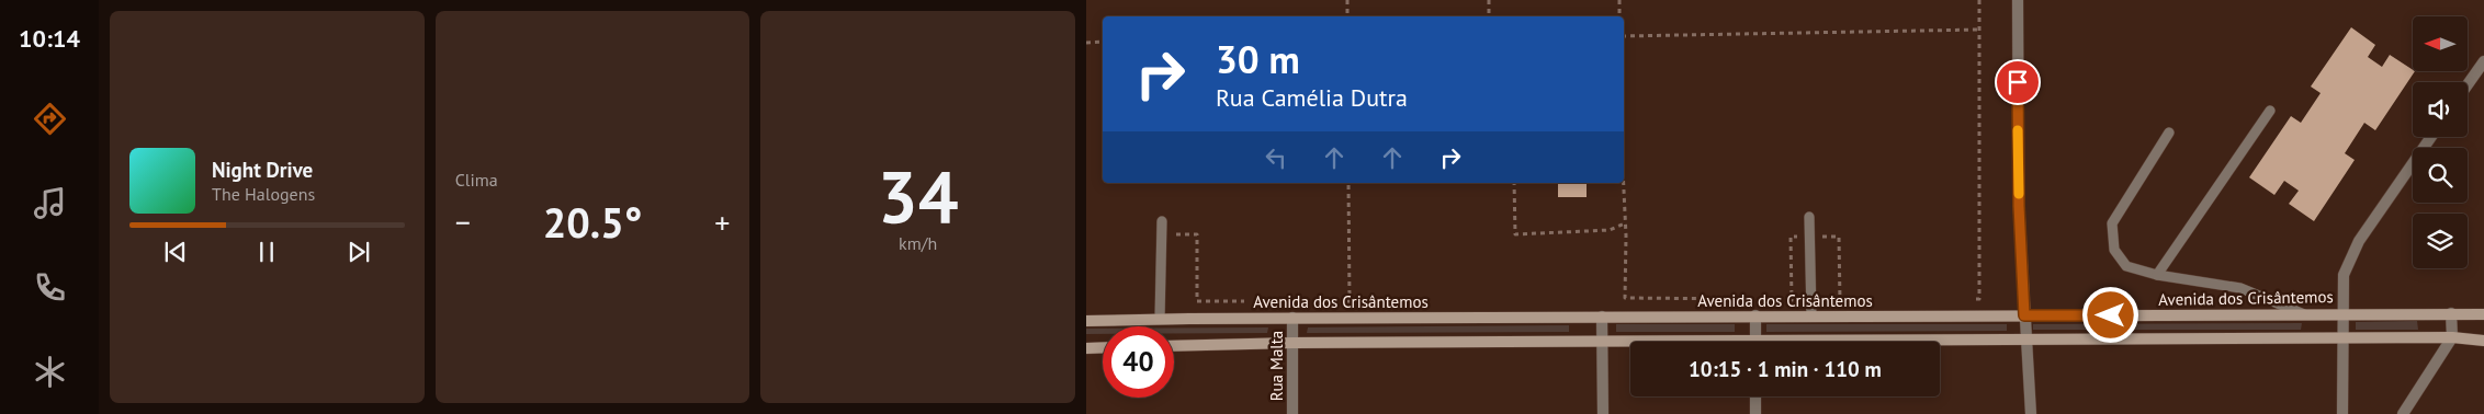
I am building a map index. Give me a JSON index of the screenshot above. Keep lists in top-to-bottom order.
{
  "streets": {
    "street": ["Avenida dos Crisântemos", "Rua Malta"]
  },
  "crossings": [
    ["Avenida dos Crisântemos", "Rua Malta"]
  ],
  "north": "left",
  "page": {
    "tabs": "10:14",
    "tile": [
      "Clima",
      ["34", "km/h"]
    ],
    "turn": ["30 m", "Rua Camélia Dutra"],
    "song": ["Night Drive", "The Halogens"],
    "heat": ["−", "20.5°", "+"],
    "limit": "40",
    "trip": "10:15 · 1 min · 110 m"
  }
}
